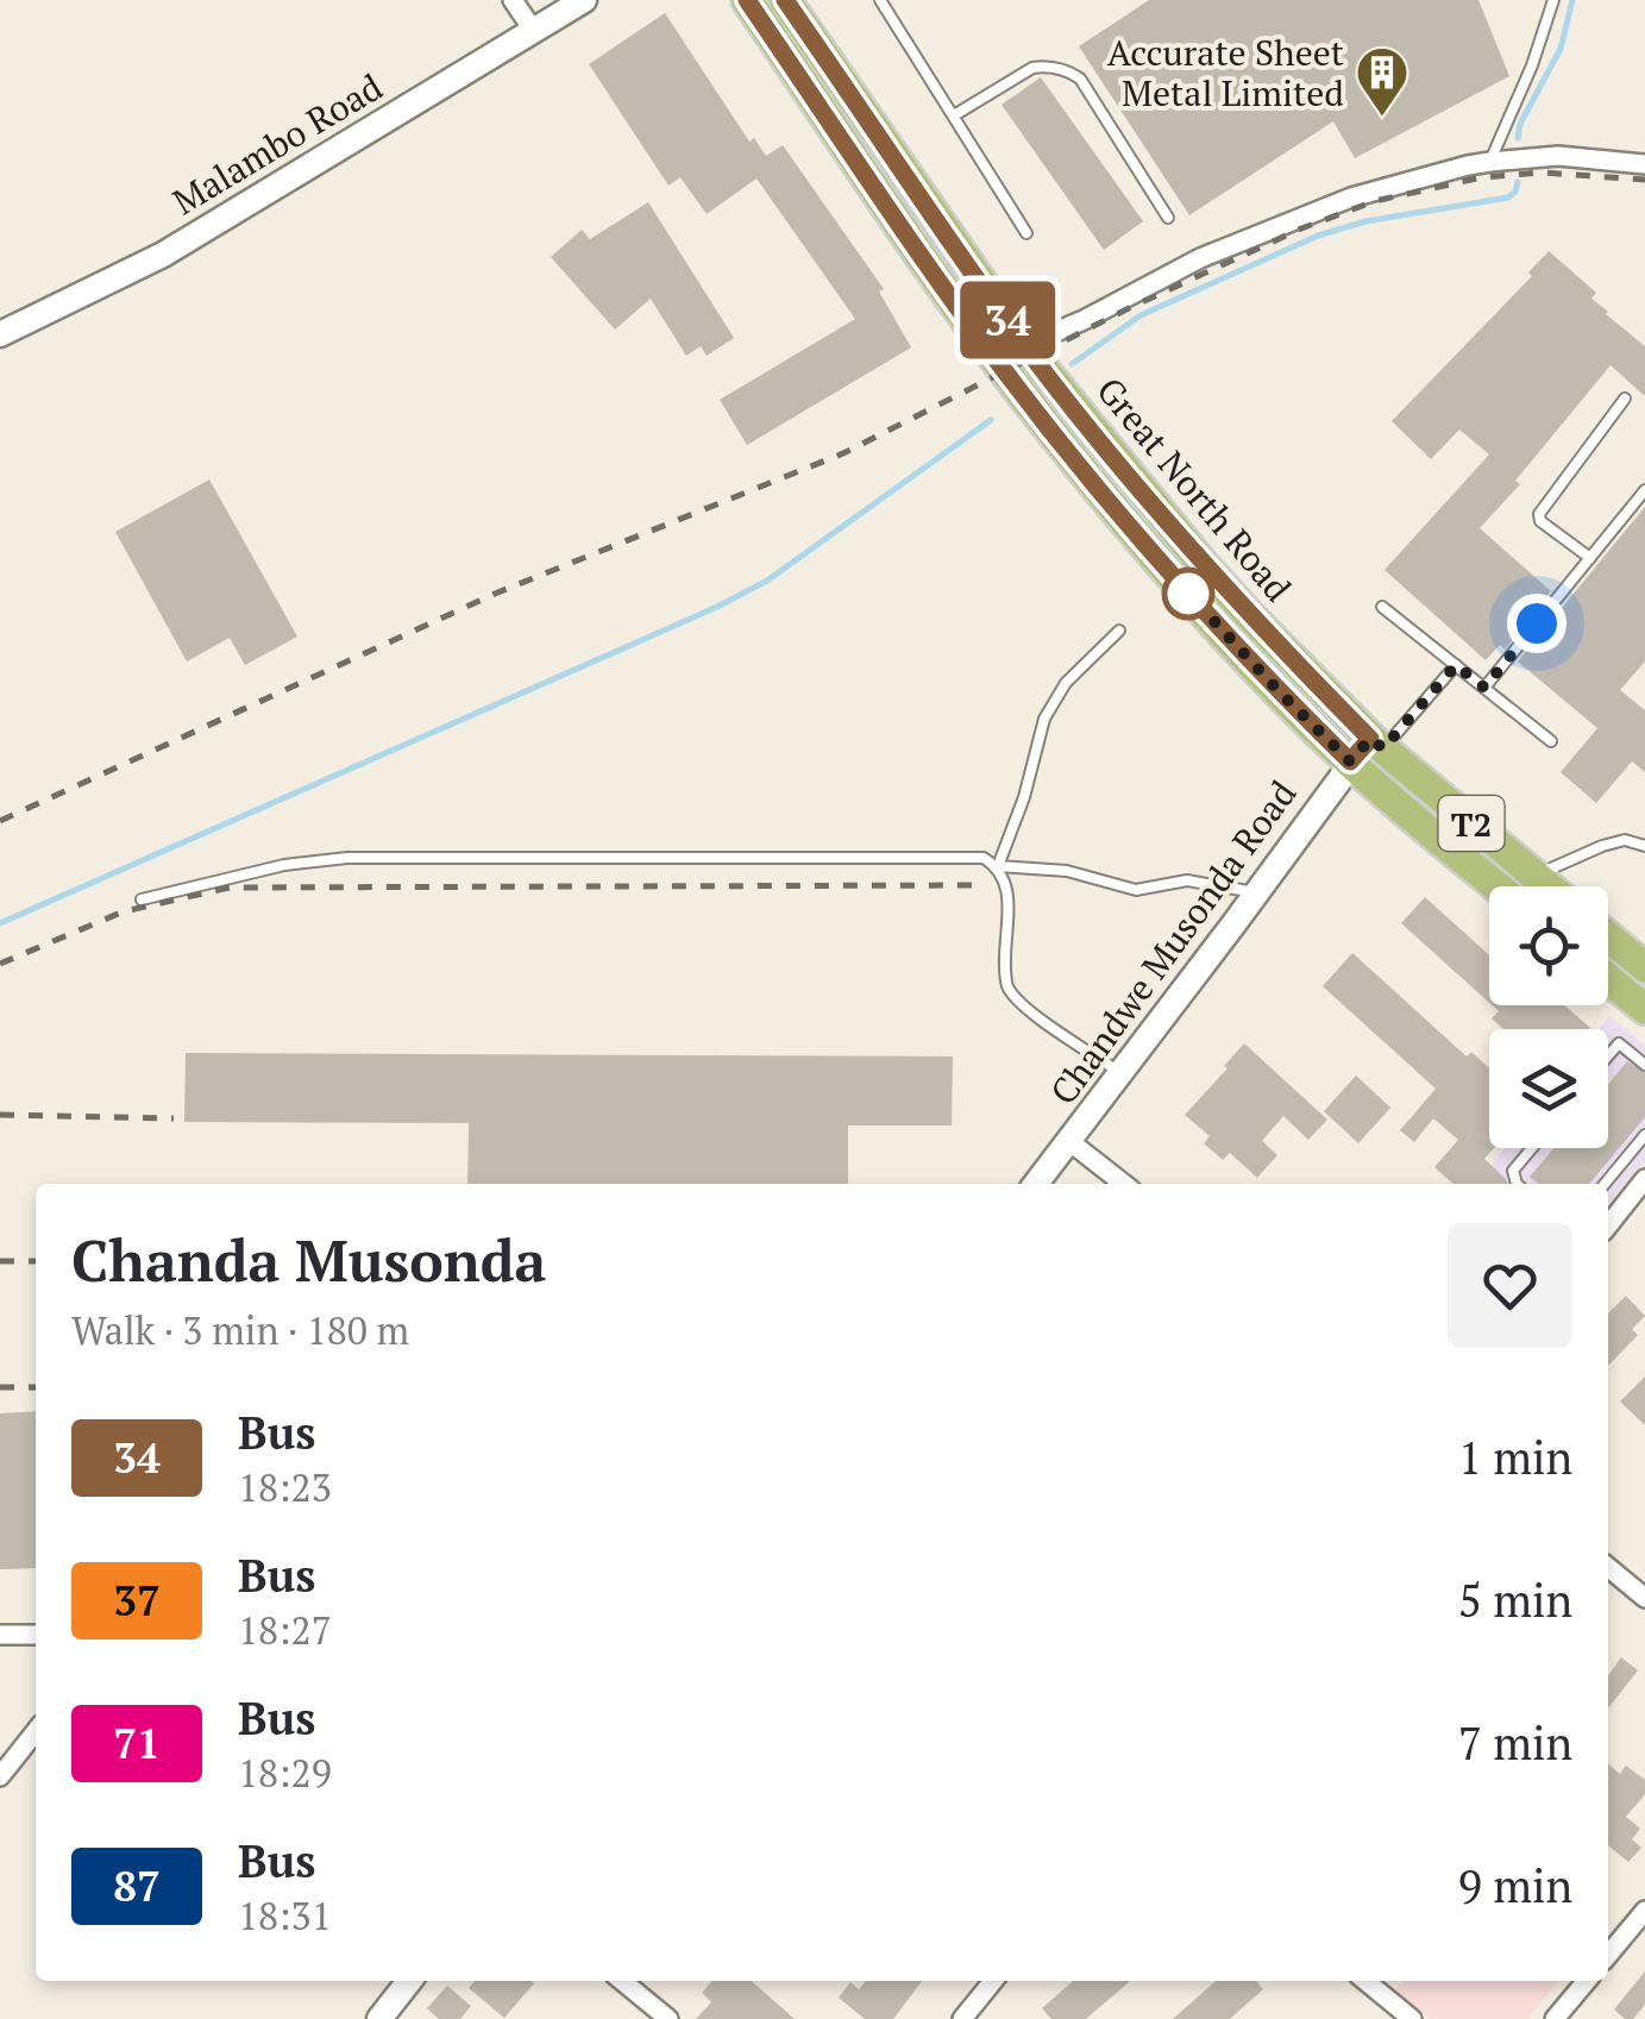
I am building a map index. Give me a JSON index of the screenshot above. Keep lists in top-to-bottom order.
{
  "streets": {
    "main road": ["Great North Road", "T2"],
    "street": ["Malambo Road", "Chandwe Musonda Road"]
  },
  "crossings": [
    ["Great North Road", "Chandwe Musonda Road"]
  ],
  "places": {
    "building": ["Accurate Sheet Metal Limited"]
  },
  "lines": ["bus line 34"],
  "page": {
    "on_map": "34",
    "heading": ["Chanda Musonda", "Walk · 3 min · 180 m"],
    "list": [
      {
        "mark": "34",
        "name": "Bus",
        "note": "18:23",
        "value": "1 min"
      },
      {
        "mark": "37",
        "name": "Bus",
        "note": "18:27",
        "value": "5 min"
      },
      {
        "mark": "71",
        "name": "Bus",
        "note": "18:29",
        "value": "7 min"
      },
      {
        "mark": "87",
        "name": "Bus",
        "note": "18:31",
        "value": "9 min"
      }
    ]
  }
}
